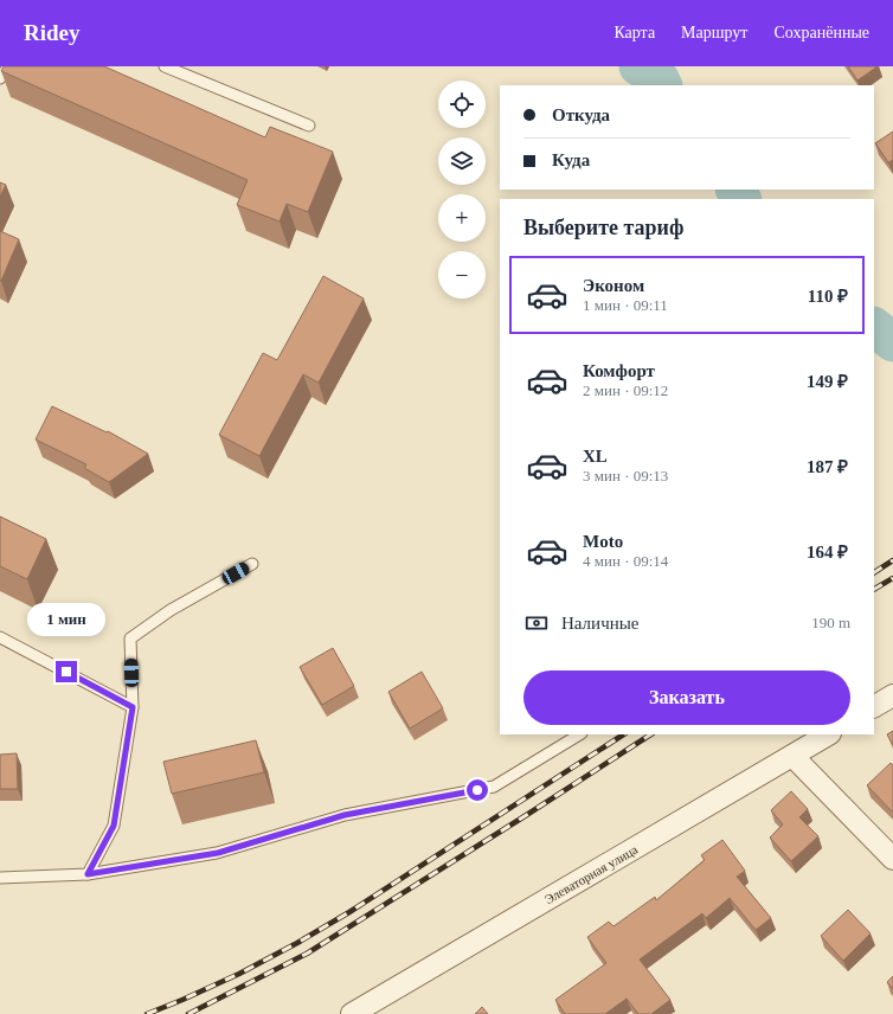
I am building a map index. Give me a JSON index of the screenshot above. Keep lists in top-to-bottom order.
{
  "streets": {
    "street": ["Элеваторная улица"]
  },
  "page": {
    "header": "Ridey",
    "nav": ["Карта", "Маршрут", "Сохранённые"],
    "map_buttons": ["+", "−"],
    "banner": ["Откуда", "Куда"],
    "heading": "Выберите тариф",
    "list": [
      {
        "name": "Эконом",
        "note": "1 мин · 09:11",
        "value": "110 ₽"
      },
      {
        "name": "Комфорт",
        "note": "2 мин · 09:12",
        "value": "149 ₽"
      },
      {
        "name": "XL",
        "note": "3 мин · 09:13",
        "value": "187 ₽"
      },
      {
        "name": "Moto",
        "note": "4 мин · 09:14",
        "value": "164 ₽"
      }
    ],
    "pay": ["Наличные", "190 m"],
    "bubble": "1 мин",
    "buttons": "Заказать"
  }
}
